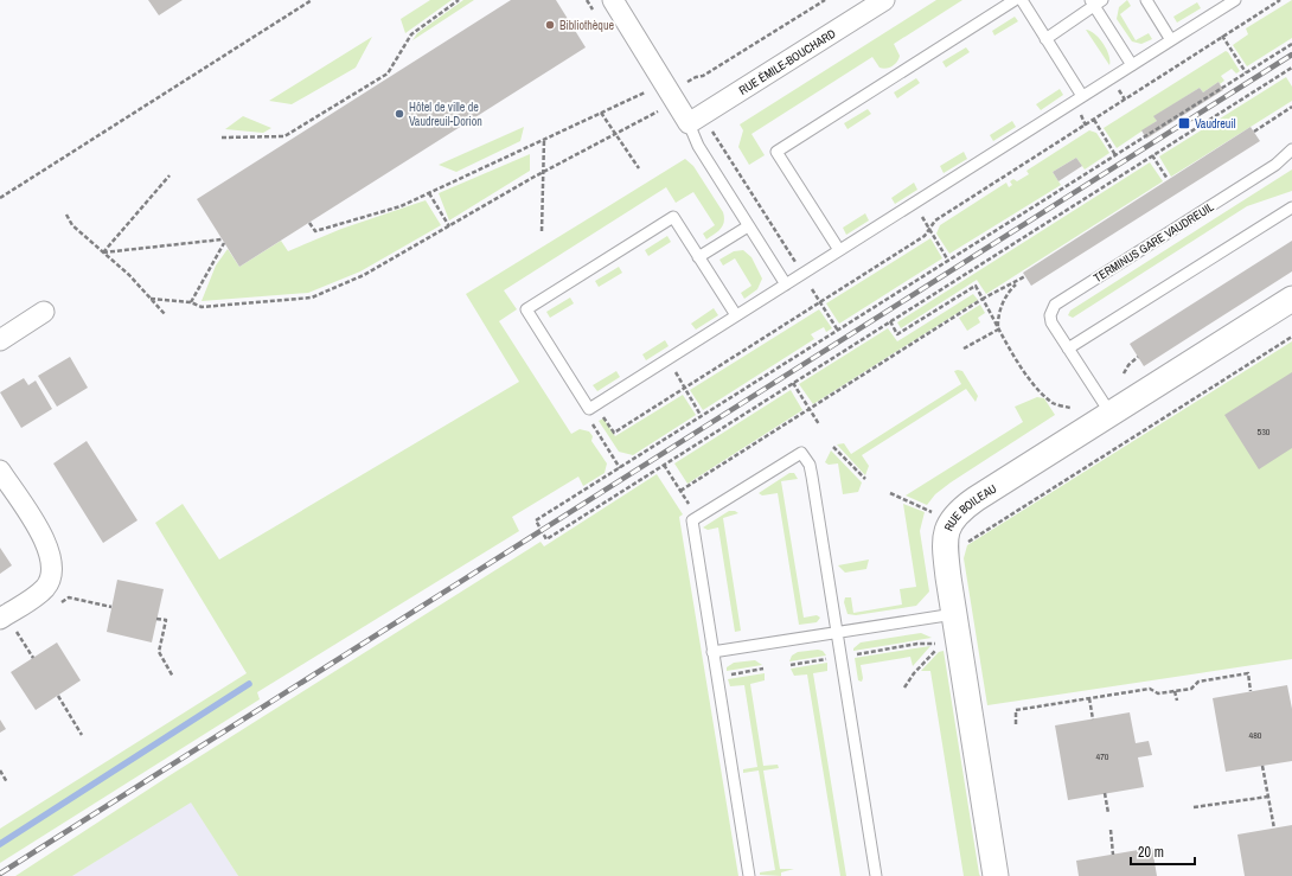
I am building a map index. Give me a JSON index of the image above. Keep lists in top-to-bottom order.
{
  "streets": {
    "street": ["RUE ÉMILE-BOUCHARD", "RUE BOILEAU"],
    "lane": ["TERMINUS GARE VAUDREUIL"]
  },
  "crossings": [
    ["TERMINUS GARE VAUDREUIL", "RUE BOILEAU"]
  ],
  "places": {
    "other": ["Bibliothèque", "Hôtel de ville de Vaudreuil-Dorion"],
    "transit": ["Vaudreuil"]
  },
  "house_numbers": ["530", "480", "470"],
  "scale_bar": "20 m"
}
